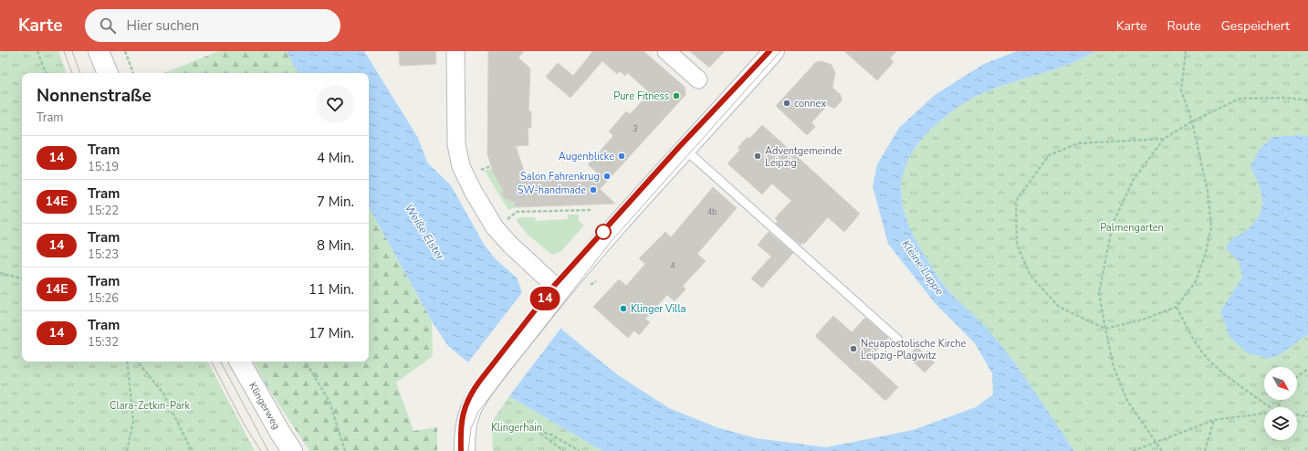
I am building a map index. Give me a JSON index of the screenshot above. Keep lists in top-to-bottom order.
{
  "streets": {
    "main road": ["Klingerweg"]
  },
  "water": ["Weiße Elster", "Kleine Luppe"],
  "parks": ["Palmengarten", "Clara-Zetkin-Park", "Klingerhain"],
  "places": [
    "Pure Fitness",
    "connex",
    "Augenblicke",
    "Adventgemeinde Leipzig",
    "Salon Fahrenkrug",
    "SW-handmade",
    "Klinger Villa",
    "Neuapostolische Kirche Leipzig-Plagwitz"
  ],
  "lines": ["tram line 14"],
  "house_numbers": ["3", "4b", "4"],
  "north": "bottom right",
  "page": {
    "header": "Karte",
    "search": "Hier suchen",
    "nav": ["Karte", "Route", "Gespeichert"],
    "on_map": "14",
    "heading": ["Nonnenstraße", "Tram"],
    "list": [
      {
        "mark": "14",
        "name": "Tram",
        "note": "15:19",
        "value": "4 Min."
      },
      {
        "mark": "14E",
        "name": "Tram",
        "note": "15:22",
        "value": "7 Min."
      },
      {
        "mark": "14",
        "name": "Tram",
        "note": "15:23",
        "value": "8 Min."
      },
      {
        "mark": "14E",
        "name": "Tram",
        "note": "15:26",
        "value": "11 Min."
      },
      {
        "mark": "14",
        "name": "Tram",
        "note": "15:32",
        "value": "17 Min."
      }
    ]
  }
}
